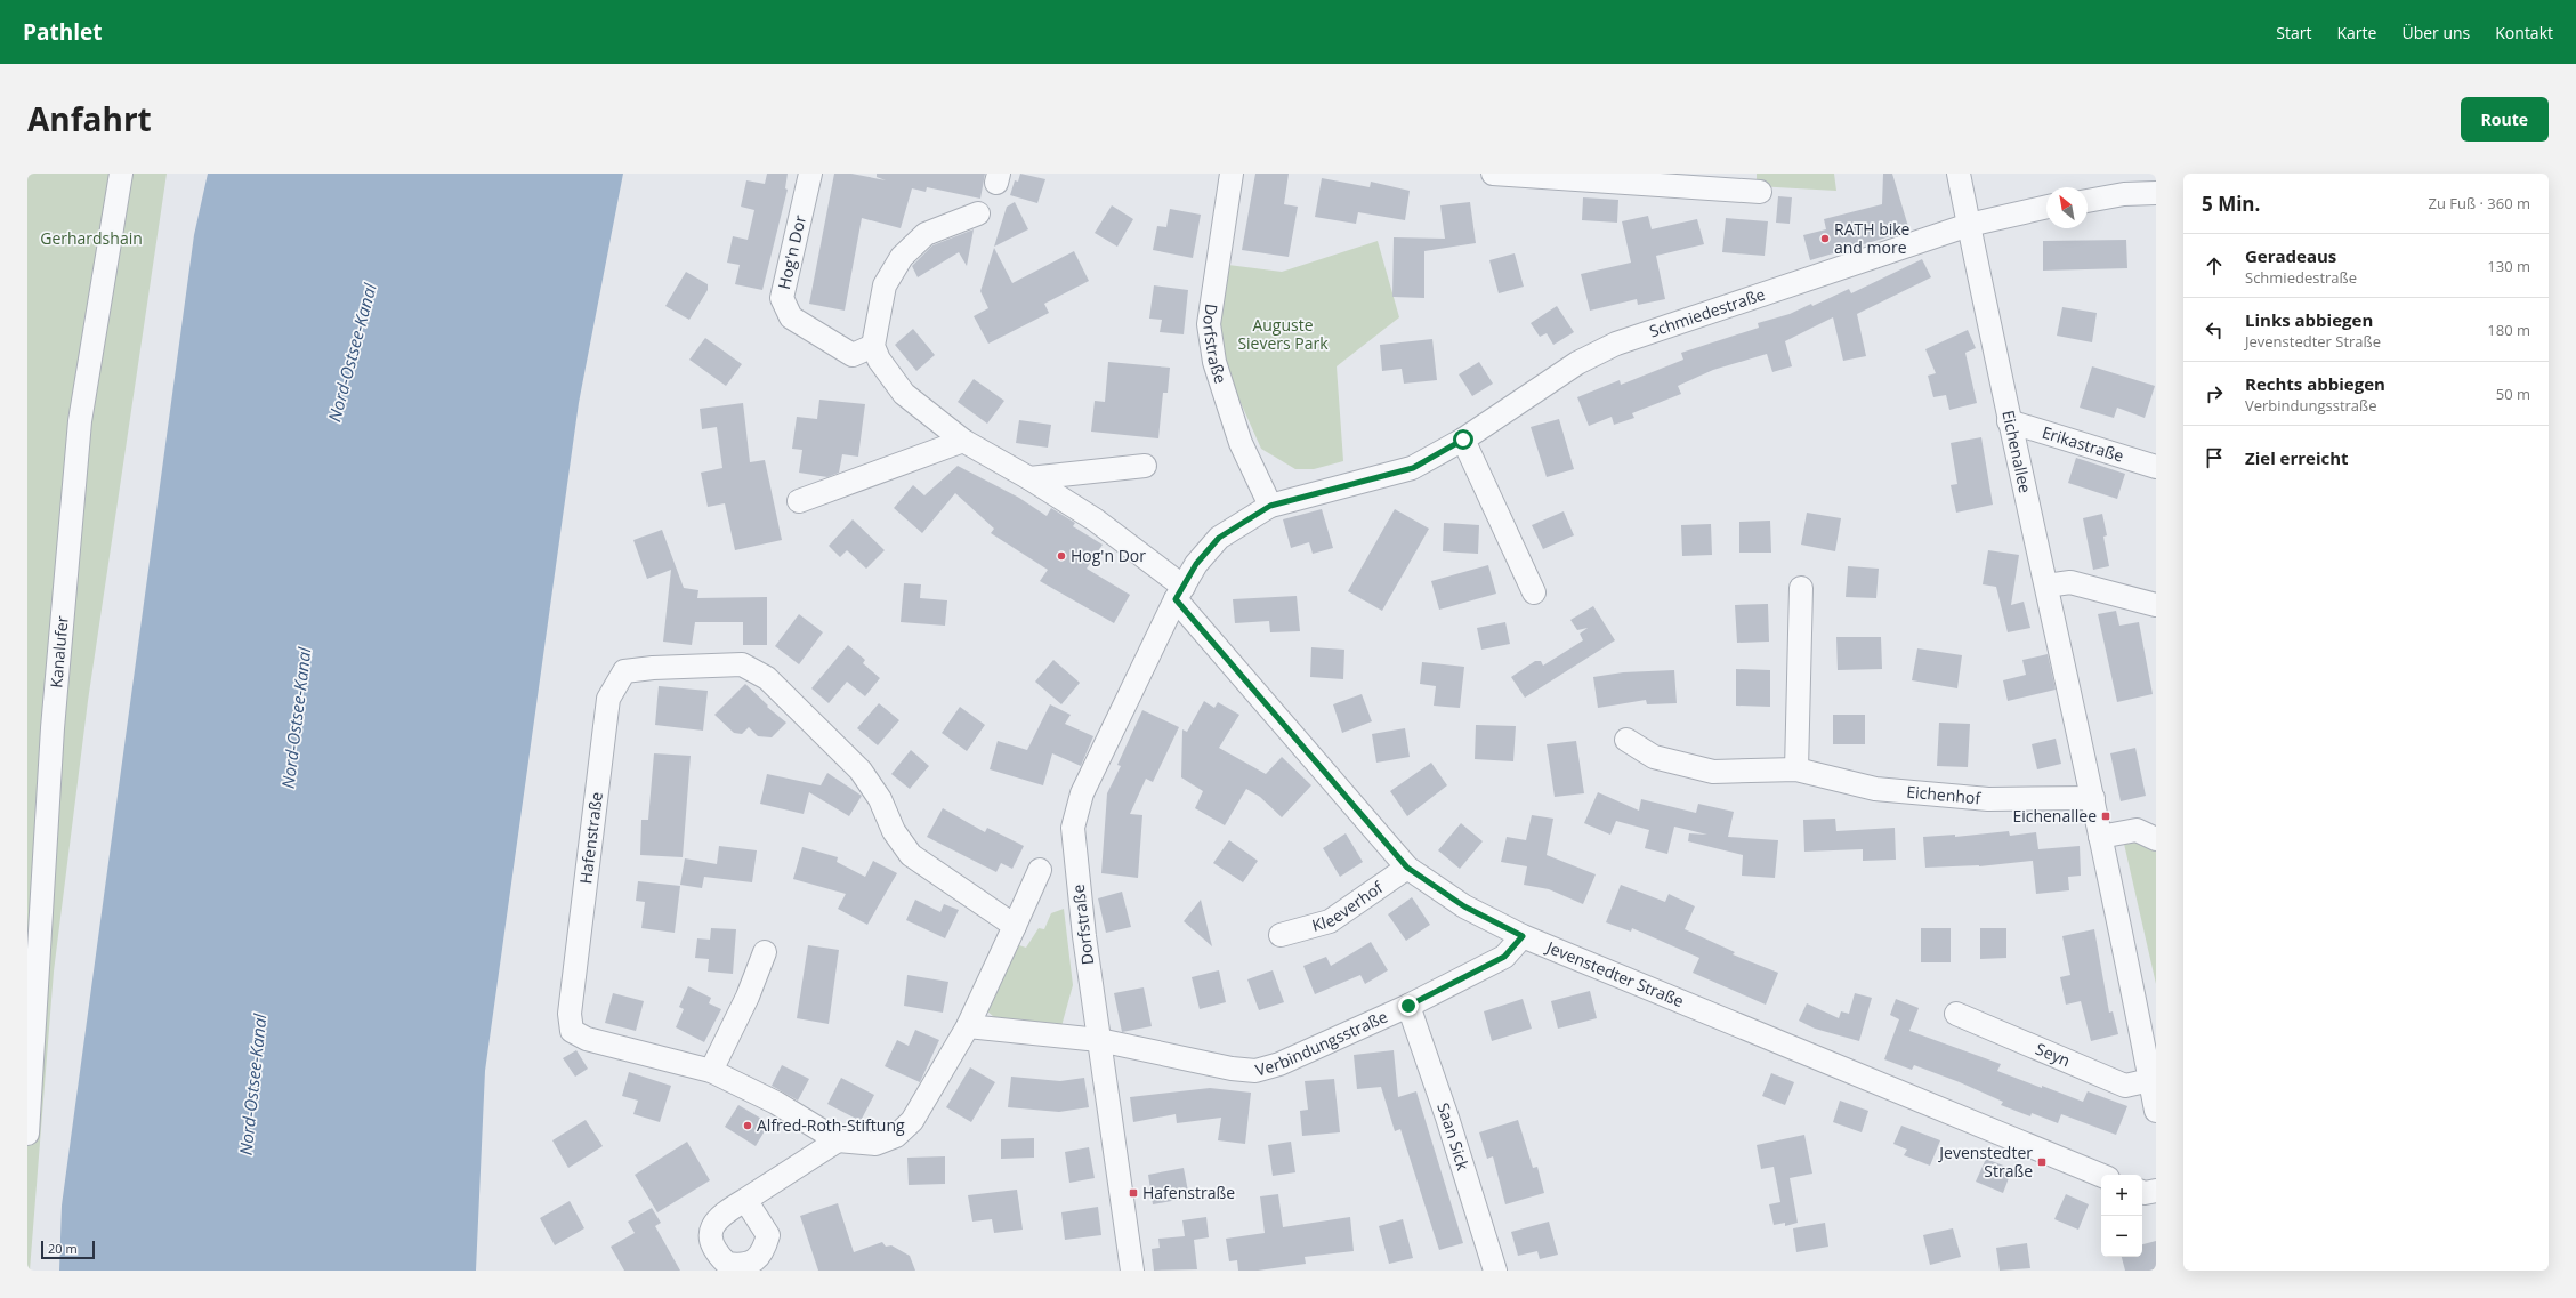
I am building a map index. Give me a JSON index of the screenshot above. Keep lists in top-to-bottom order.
{
  "streets": {
    "street": [
      "Hog'n Dor",
      "Schmiedestraße",
      "Dorfstraße",
      "Erikastraße",
      "Eichenallee",
      "Kanalufer",
      "Eichenhof",
      "Hafenstraße",
      "Kleeverhof",
      "Jevenstedter Straße",
      "Verbindungsstraße",
      "Seyn",
      "Saan Sick"
    ]
  },
  "crossings": [
    ["Schmiedestraße", "Dorfstraße"],
    ["Schmiedestraße", "Eichenallee"],
    ["Schmiedestraße", "Jevenstedter Straße"],
    ["Dorfstraße", "Jevenstedter Straße"],
    ["Dorfstraße", "Verbindungsstraße"],
    ["Erikastraße", "Eichenallee"],
    ["Eichenallee", "Eichenhof"],
    ["Eichenallee", "Seyn"],
    ["Kleeverhof", "Jevenstedter Straße"],
    ["Jevenstedter Straße", "Verbindungsstraße"],
    ["Verbindungsstraße", "Saan Sick"]
  ],
  "water": ["Nord-Ostsee-Kanal"],
  "parks": ["Gerhardshain", "Auguste Sievers Park"],
  "places": {
    "other": ["RATH bike and more", "Hog'n Dor", "Alfred-Roth-Stiftung"],
    "transit": ["Eichenallee", "Jevenstedter Straße", "Hafenstraße"]
  },
  "scale_bar": "20 m",
  "north": "top left",
  "page": {
    "header": "Pathlet",
    "nav": [
      "Start",
      "Karte",
      "Über uns",
      "Kontakt"
    ],
    "title": "Anfahrt",
    "buttons": "Route",
    "heading": ["5 Min.", "Zu Fuß · 360 m"],
    "list": [
      ["Geradeaus", "Schmiedestraße", "130 m"],
      ["Links abbiegen", "Jevenstedter Straße", "180 m"],
      ["Rechts abbiegen", "Verbindungsstraße", "50 m"],
      "Ziel erreicht"
    ],
    "map_buttons": ["+", "−"],
    "scale": "20 m"
  }
}
